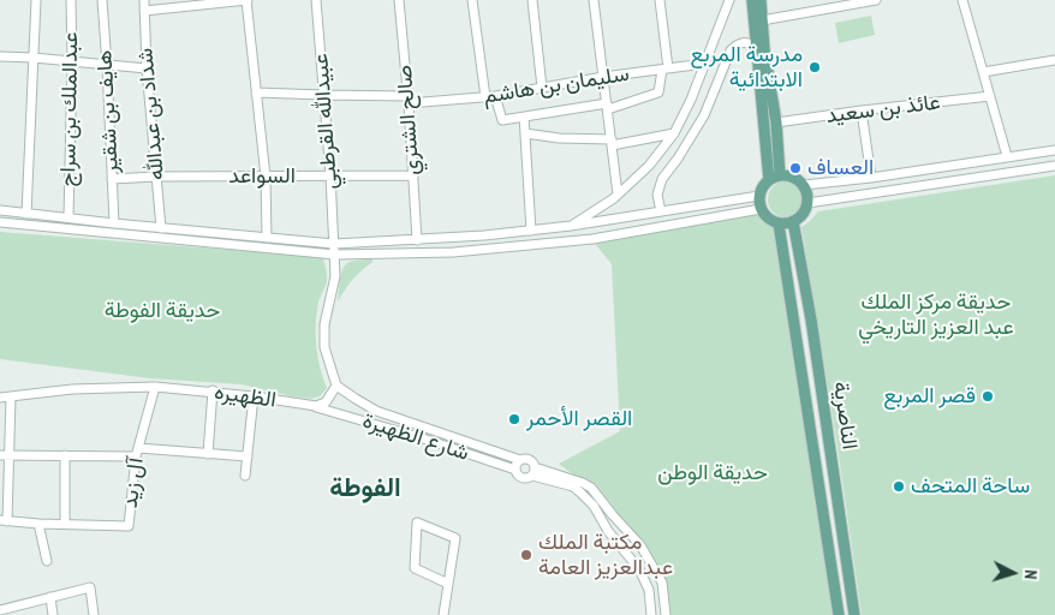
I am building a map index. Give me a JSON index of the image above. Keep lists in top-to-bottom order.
{
  "streets": {
    "main road": ["الناصرية"],
    "street": [
      "سليمان بن هاشم",
      "عبدالملك بن سراج",
      "عائذ بن سعيد",
      "هايف بن شقير",
      "شداد بن عبدالله",
      "صالح الشتري",
      "عبيدالله القرطبي",
      "السواعد",
      "الظهيره",
      "شارع الظهيرة",
      "آل زيد"
    ]
  },
  "crossings": [
    ["سليمان بن هاشم", "صالح الشتري"],
    ["سليمان بن هاشم", "عبيدالله القرطبي"],
    ["هايف بن شقير", "السواعد"],
    ["شداد بن عبدالله", "السواعد"],
    ["صالح الشتري", "السواعد"],
    ["عبيدالله القرطبي", "السواعد"],
    ["الظهيره", "شارع الظهيرة"],
    ["الظهيره", "آل زيد"]
  ],
  "districts": ["الفوطة"],
  "parks": ["حديقة مركز الملك عبد العزيز التاريخي", "حديقة الفوطة", "حديقة الوطن"],
  "places": [
    "مدرسة المربع الابتدائية",
    "العساف",
    "قصر المربع",
    "القصر الأحمر",
    "ساحة المتحف",
    "مكتبة الملك عبدالعزيز العامة"
  ],
  "north": "right"
}
